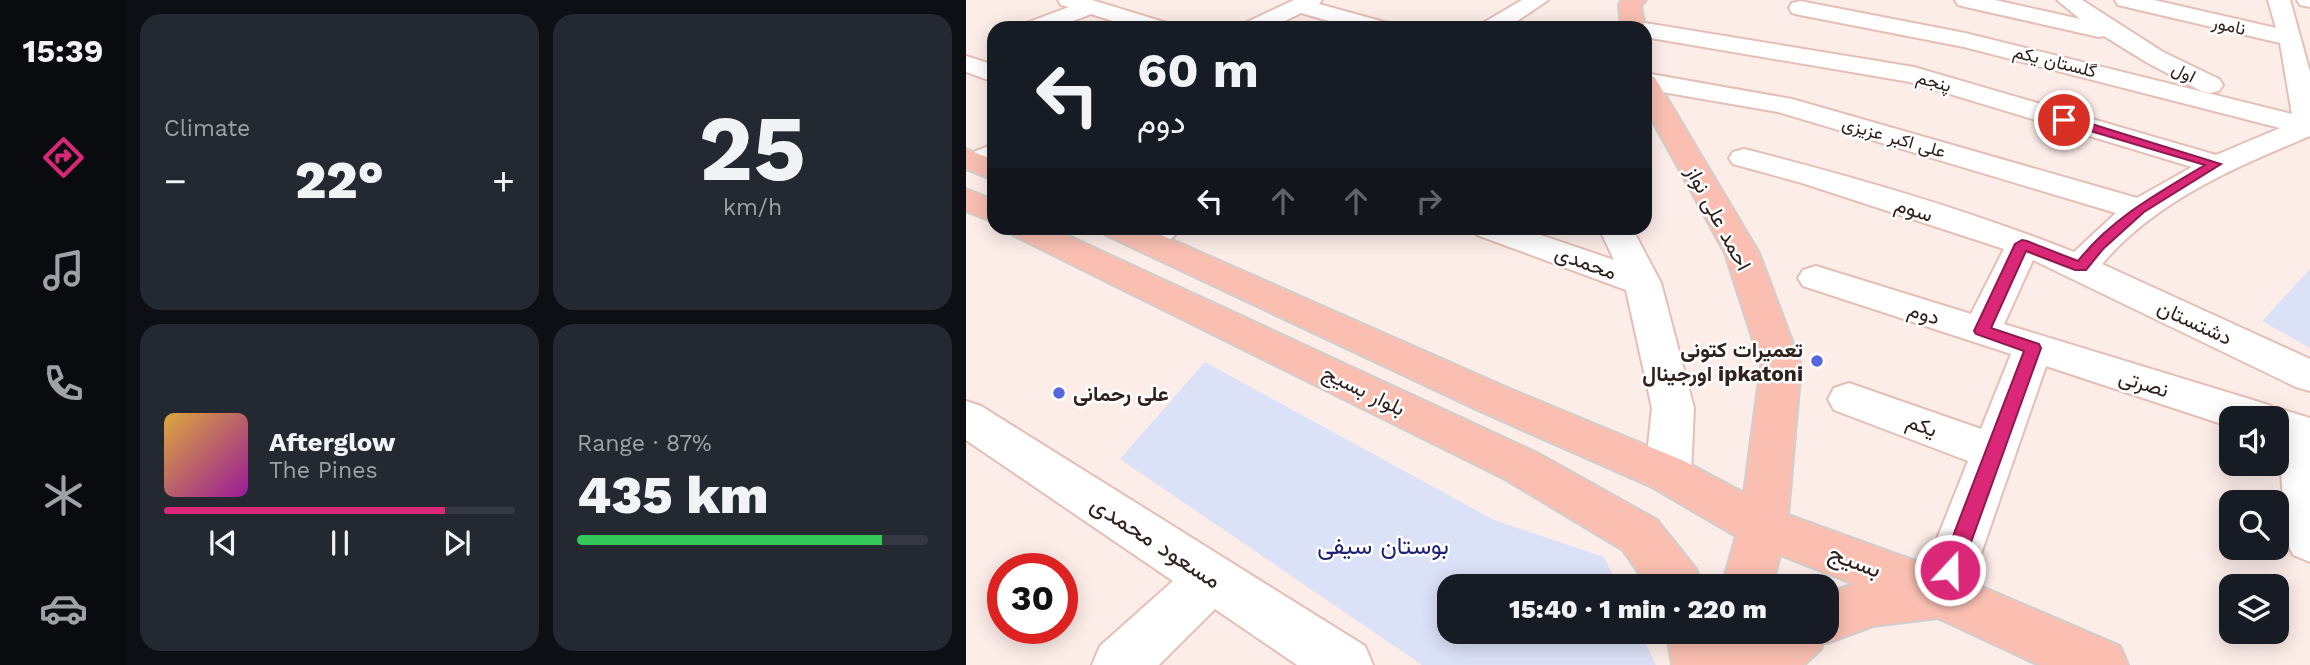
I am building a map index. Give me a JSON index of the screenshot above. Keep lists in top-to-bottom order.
{
  "streets": {
    "main road": ["احمد علی نواز", "بلوار بسیج", "بسیج"],
    "street": [
      "نامور",
      "گلستان یکم",
      "اول",
      "پنجم",
      "علی اکبر عزیزی",
      "سوم",
      "محمدی",
      "دوم",
      "دشتستان",
      "نصرتی",
      "یکم",
      "مسعود محمدی"
    ]
  },
  "crossings": [
    ["گلستان یکم", "اول"],
    ["سوم", "دشتستان"],
    ["احمد علی نواز", "بسیج"],
    ["دوم", "نصرتی"]
  ],
  "parks": ["بوستان سیفی"],
  "places": ["تعمیرات کتونی اورجینال ipkatoni", "علی رحمانی"],
  "page": {
    "tabs": "15:39",
    "tile": [
      "Climate",
      ["25", "km/h"],
      ["Range · 87%", "435 km"]
    ],
    "turn": ["60 m", "دوم"],
    "heat": ["−", "22°", "+"],
    "song": ["Afterglow", "The Pines"],
    "limit": "30",
    "trip": "15:40 · 1 min · 220 m"
  }
}
